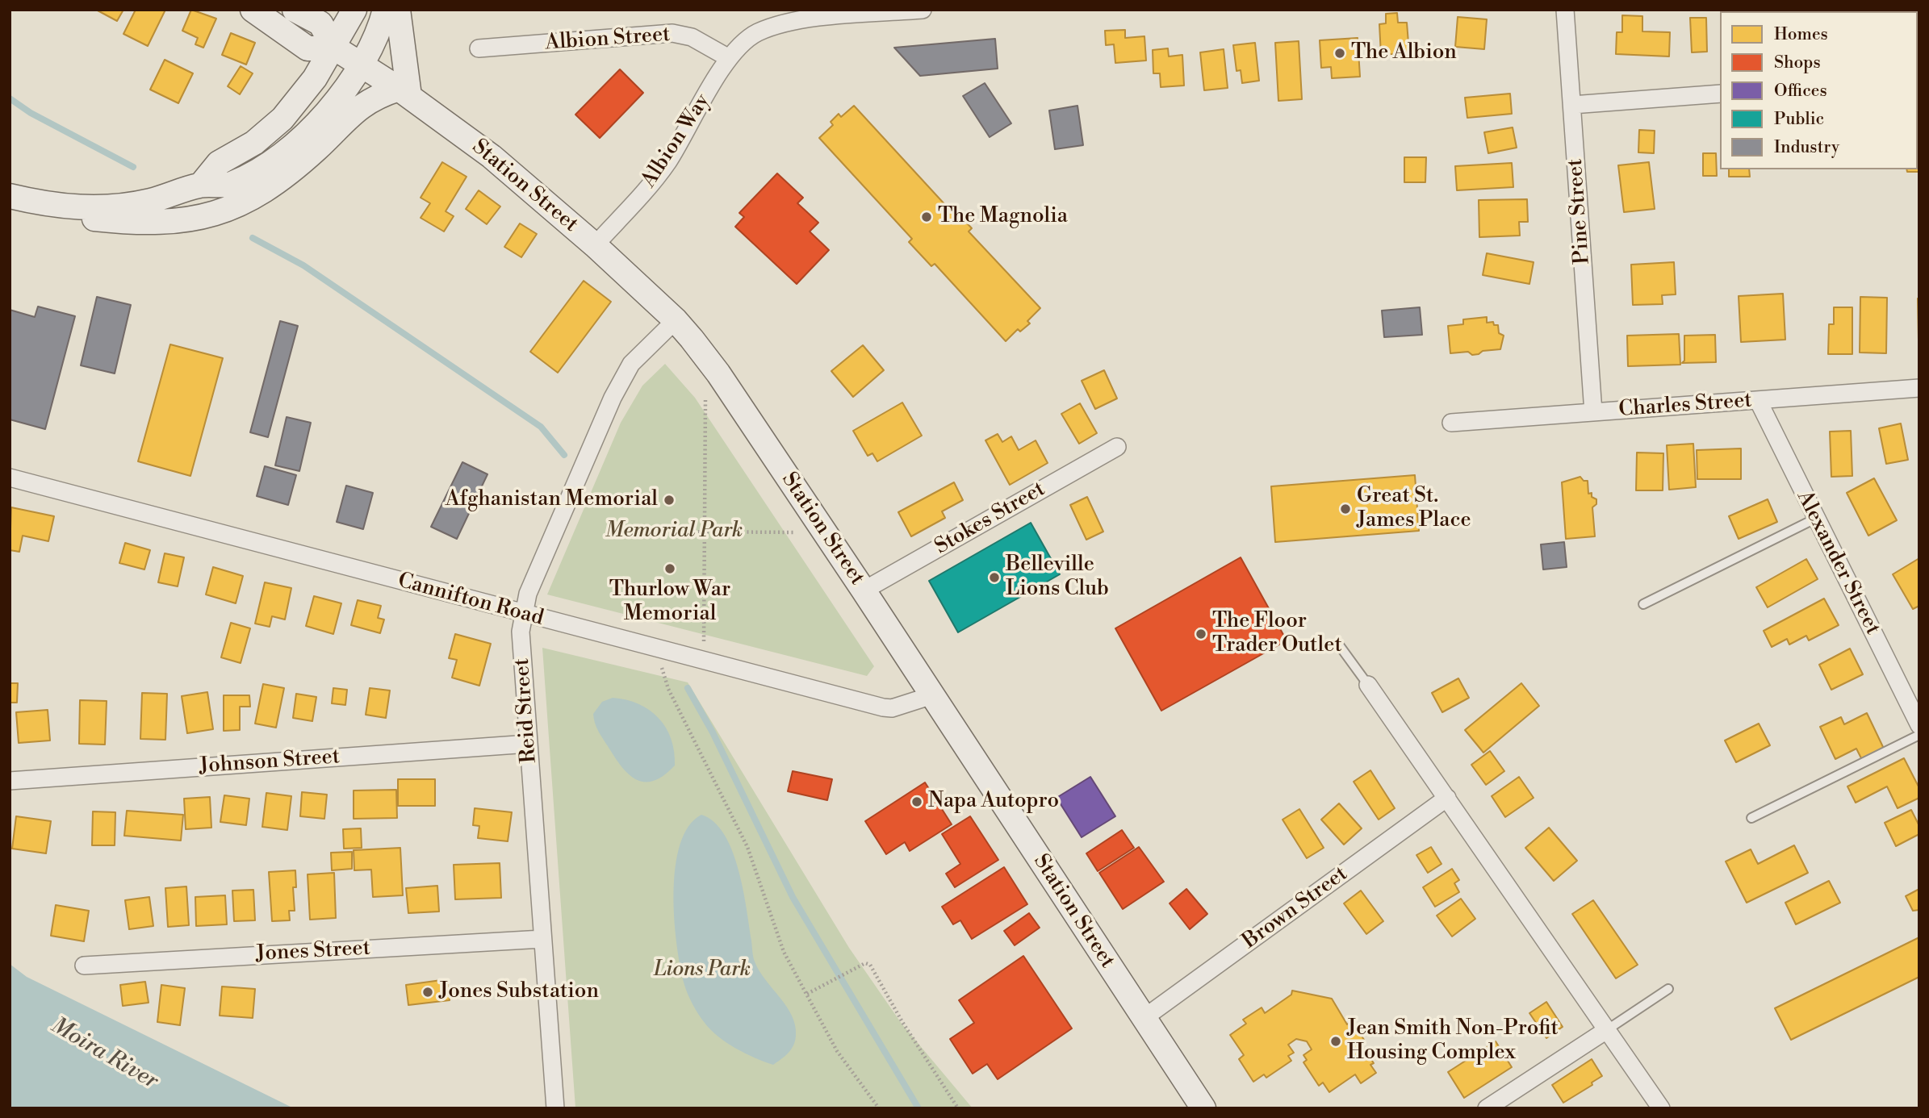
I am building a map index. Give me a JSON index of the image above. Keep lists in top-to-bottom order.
{
  "streets": {
    "main road": ["Station Street"],
    "street": [
      "Albion Street",
      "Albion Way",
      "Pine Street",
      "Charles Street",
      "Stokes Street",
      "Alexander Street",
      "Cannifton Road",
      "Reid Street",
      "Johnson Street",
      "Brown Street",
      "Jones Street"
    ]
  },
  "crossings": [
    ["Albion Street", "Albion Way"],
    ["Albion Way", "Station Street"],
    ["Station Street", "Stokes Street"],
    ["Station Street", "Cannifton Road"],
    ["Station Street", "Reid Street"],
    ["Station Street", "Brown Street"],
    ["Pine Street", "Charles Street"],
    ["Charles Street", "Alexander Street"],
    ["Cannifton Road", "Reid Street"],
    ["Reid Street", "Johnson Street"],
    ["Reid Street", "Jones Street"]
  ],
  "water": ["Moira River"],
  "parks": ["Memorial Park", "Lions Park"],
  "places": [
    "The Albion",
    "The Magnolia",
    "Afghanistan Memorial",
    "Great St. James Place",
    "Thurlow War Memorial",
    "Belleville Lions Club",
    "The Floor Trader Outlet",
    "Napa Autopro",
    "Jones Substation",
    "Jean Smith Non-Profit Housing Complex"
  ],
  "legend": [
    "Homes",
    "Shops",
    "Offices",
    "Public",
    "Industry"
  ]
}
